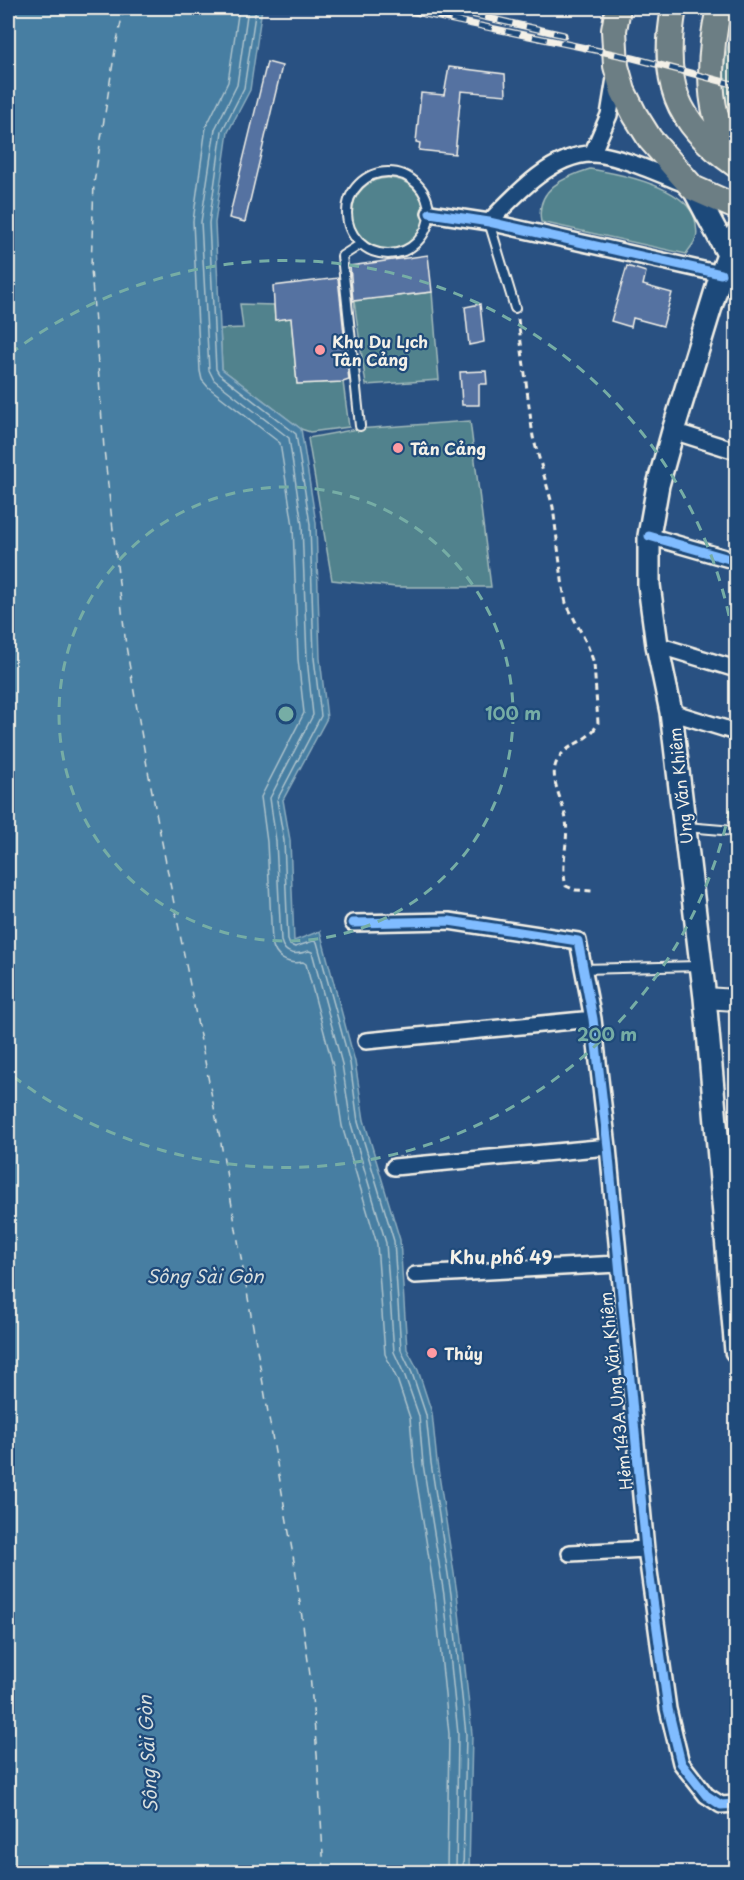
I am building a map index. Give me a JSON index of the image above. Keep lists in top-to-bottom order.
{
  "streets": {
    "main road": ["Ung Văn Khiêm"],
    "street": ["Hẻm 143A Ung Văn Khiêm"]
  },
  "districts": ["Khu phố 49"],
  "water": ["Sông Sài Gòn"],
  "places": ["Khu Du Lịch Tân Cảng", "Tân Cảng", "Thủy"],
  "rings": ["100 m", "200 m"]
}
